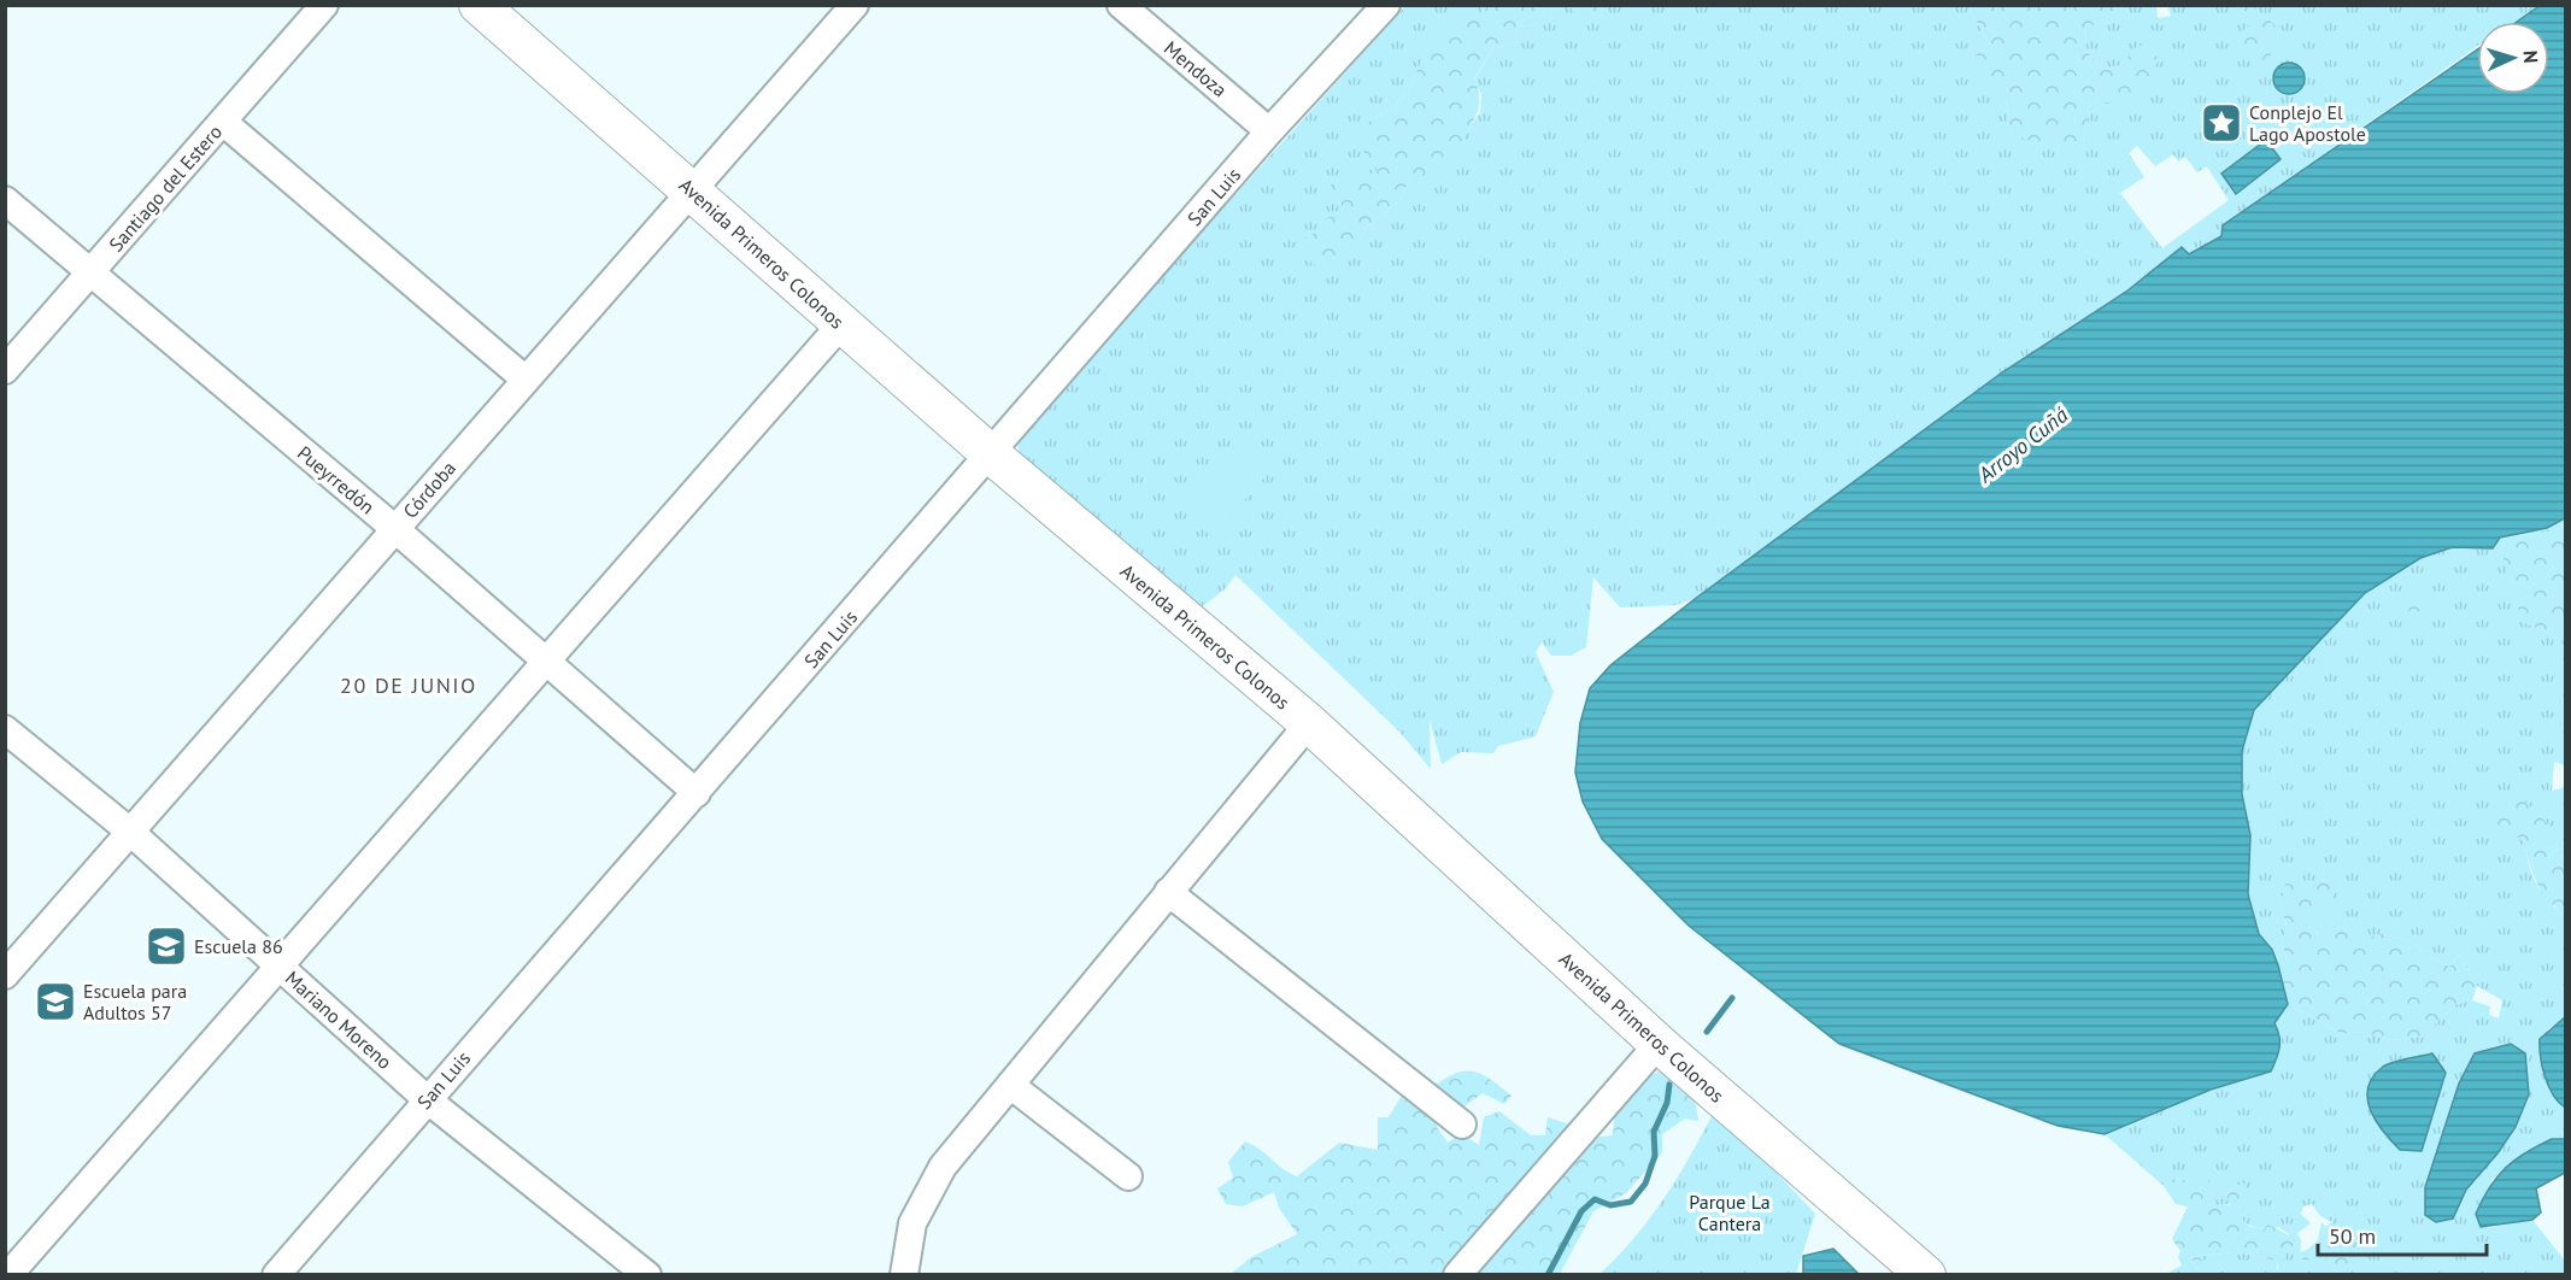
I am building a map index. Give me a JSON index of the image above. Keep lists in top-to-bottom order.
{
  "streets": {
    "street": [
      "Mendoza",
      "Santiago del Estero",
      "San Luis",
      "Avenida Primeros Colonos",
      "Pueyrredón",
      "Córdoba",
      "Mariano Moreno"
    ]
  },
  "crossings": [
    ["Mendoza", "San Luis"],
    ["Santiago del Estero", "Pueyrredón"],
    ["San Luis", "Avenida Primeros Colonos"],
    ["San Luis", "Pueyrredón"],
    ["San Luis", "Mariano Moreno"],
    ["Avenida Primeros Colonos", "Córdoba"],
    ["Pueyrredón", "Córdoba"],
    ["Córdoba", "Mariano Moreno"]
  ],
  "districts": ["20 DE JUNIO"],
  "water": ["Arroyo Cuñá"],
  "parks": ["Parque La Cantera"],
  "places": {
    "place": ["Conplejo El Lago Apostole"],
    "school or university": ["Escuela 86", "Escuela para Adultos 57"]
  },
  "scale_bar": "50 m",
  "north": "right"
}
